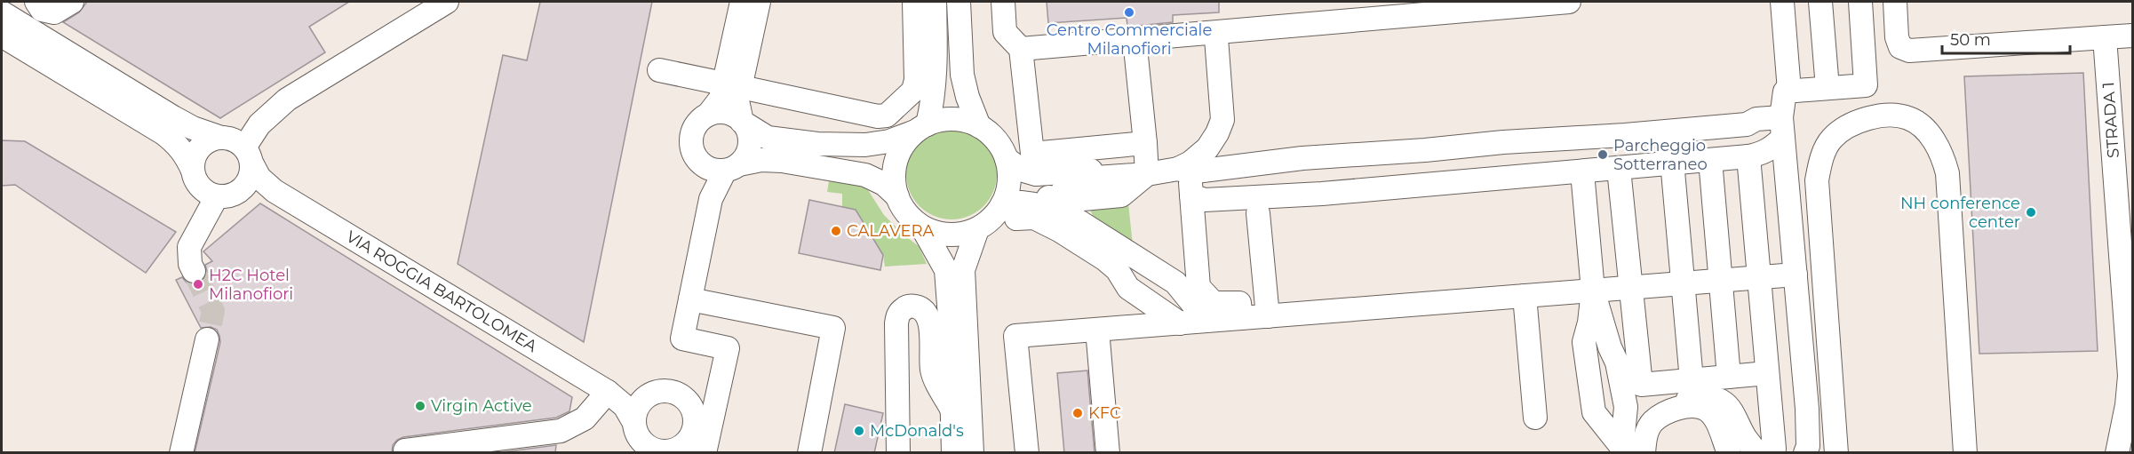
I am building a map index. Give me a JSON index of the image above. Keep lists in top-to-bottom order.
{
  "streets": {
    "street": ["STRADA 1", "VIA ROGGIA BARTOLOMEA"]
  },
  "places": [
    "Centro Commerciale Milanofiori",
    "Parcheggio Sotterraneo",
    "NH conference center",
    "CALAVERA",
    "H2C Hotel Milanofiori",
    "Virgin Active",
    "KFC",
    "McDonald's"
  ],
  "scale_bar": "50 m"
}
